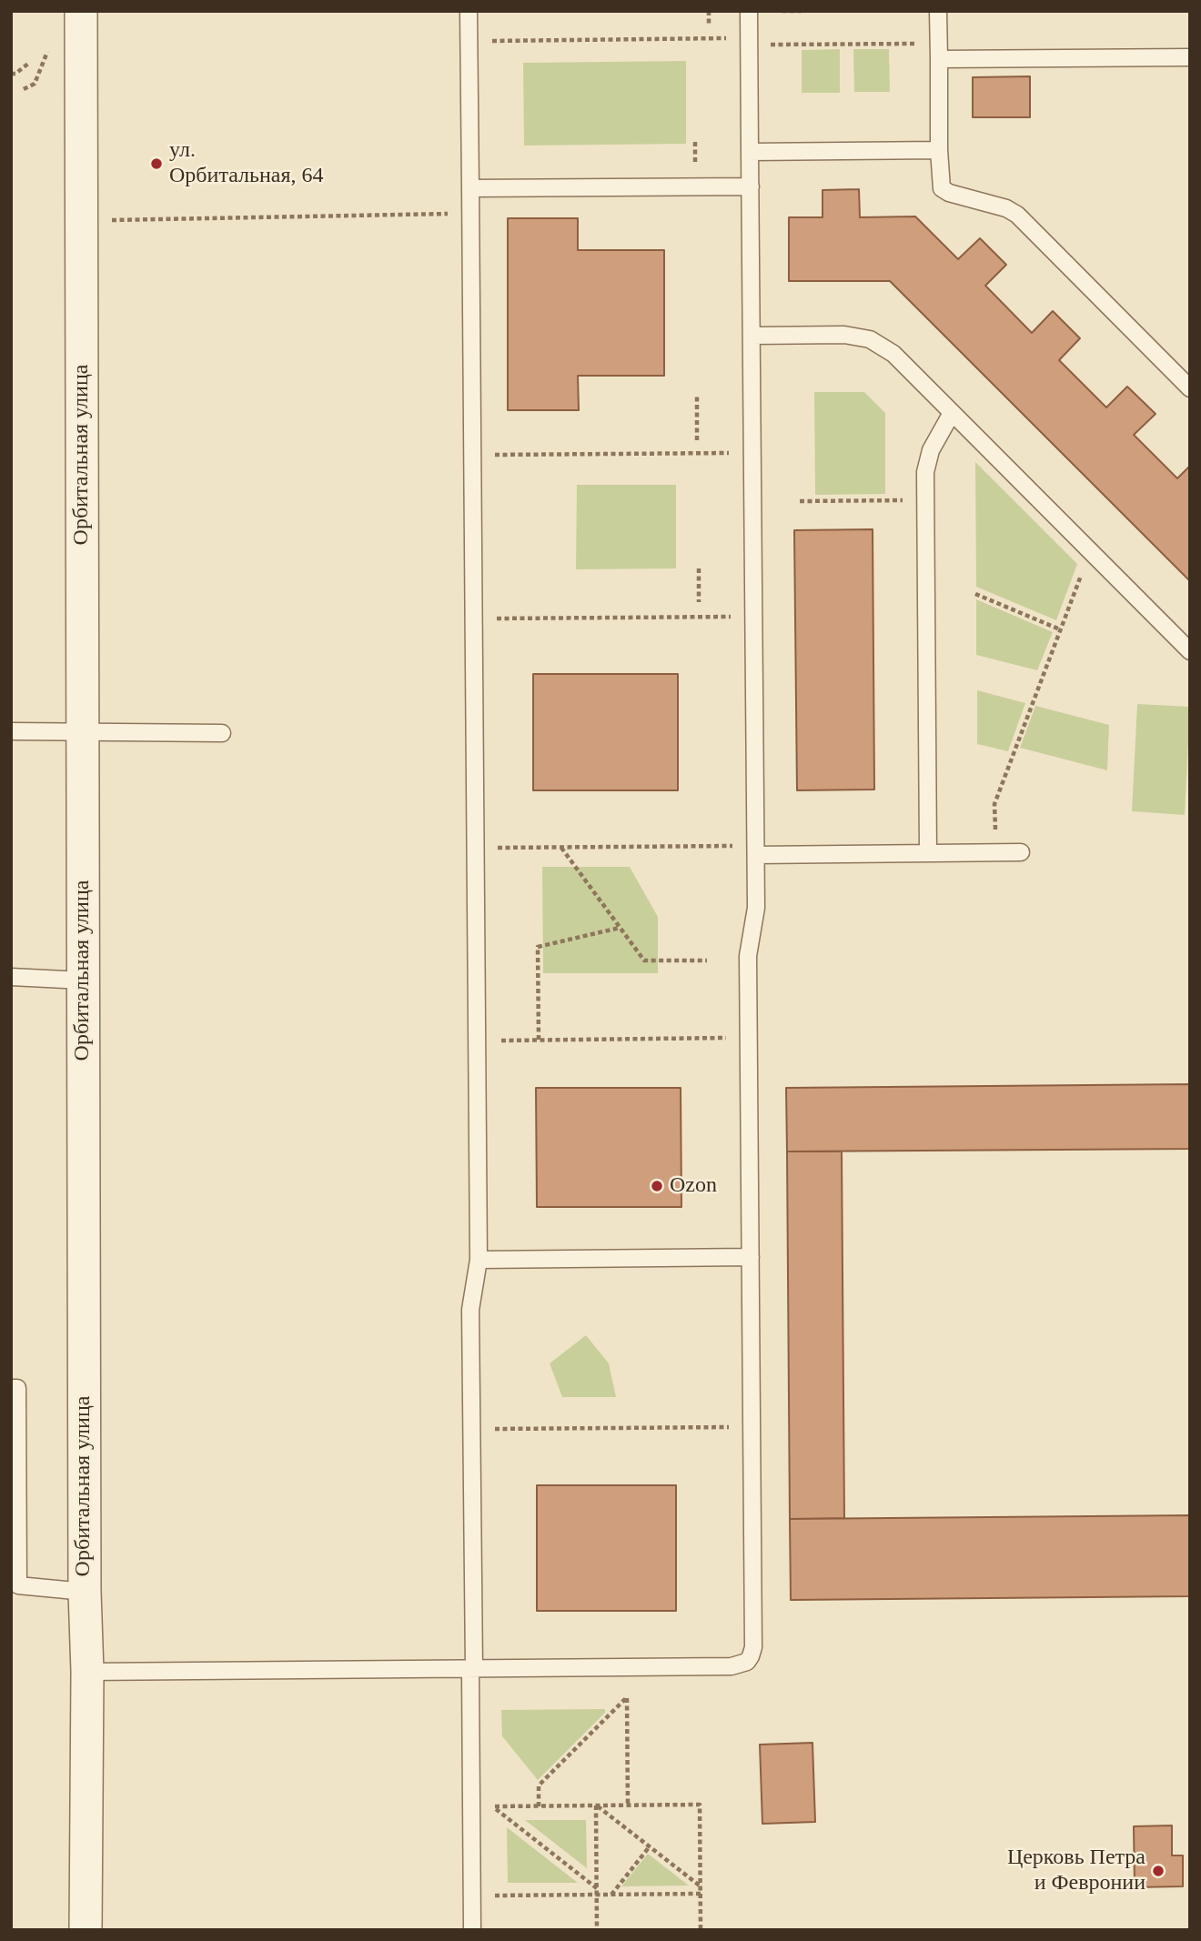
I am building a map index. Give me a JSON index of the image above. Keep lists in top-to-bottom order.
{
  "streets": {
    "street": ["Орбитальная улица"]
  },
  "places": ["ул. Орбитальная, 64", "Ozon", "Церковь Петра и Февронии"]
}
